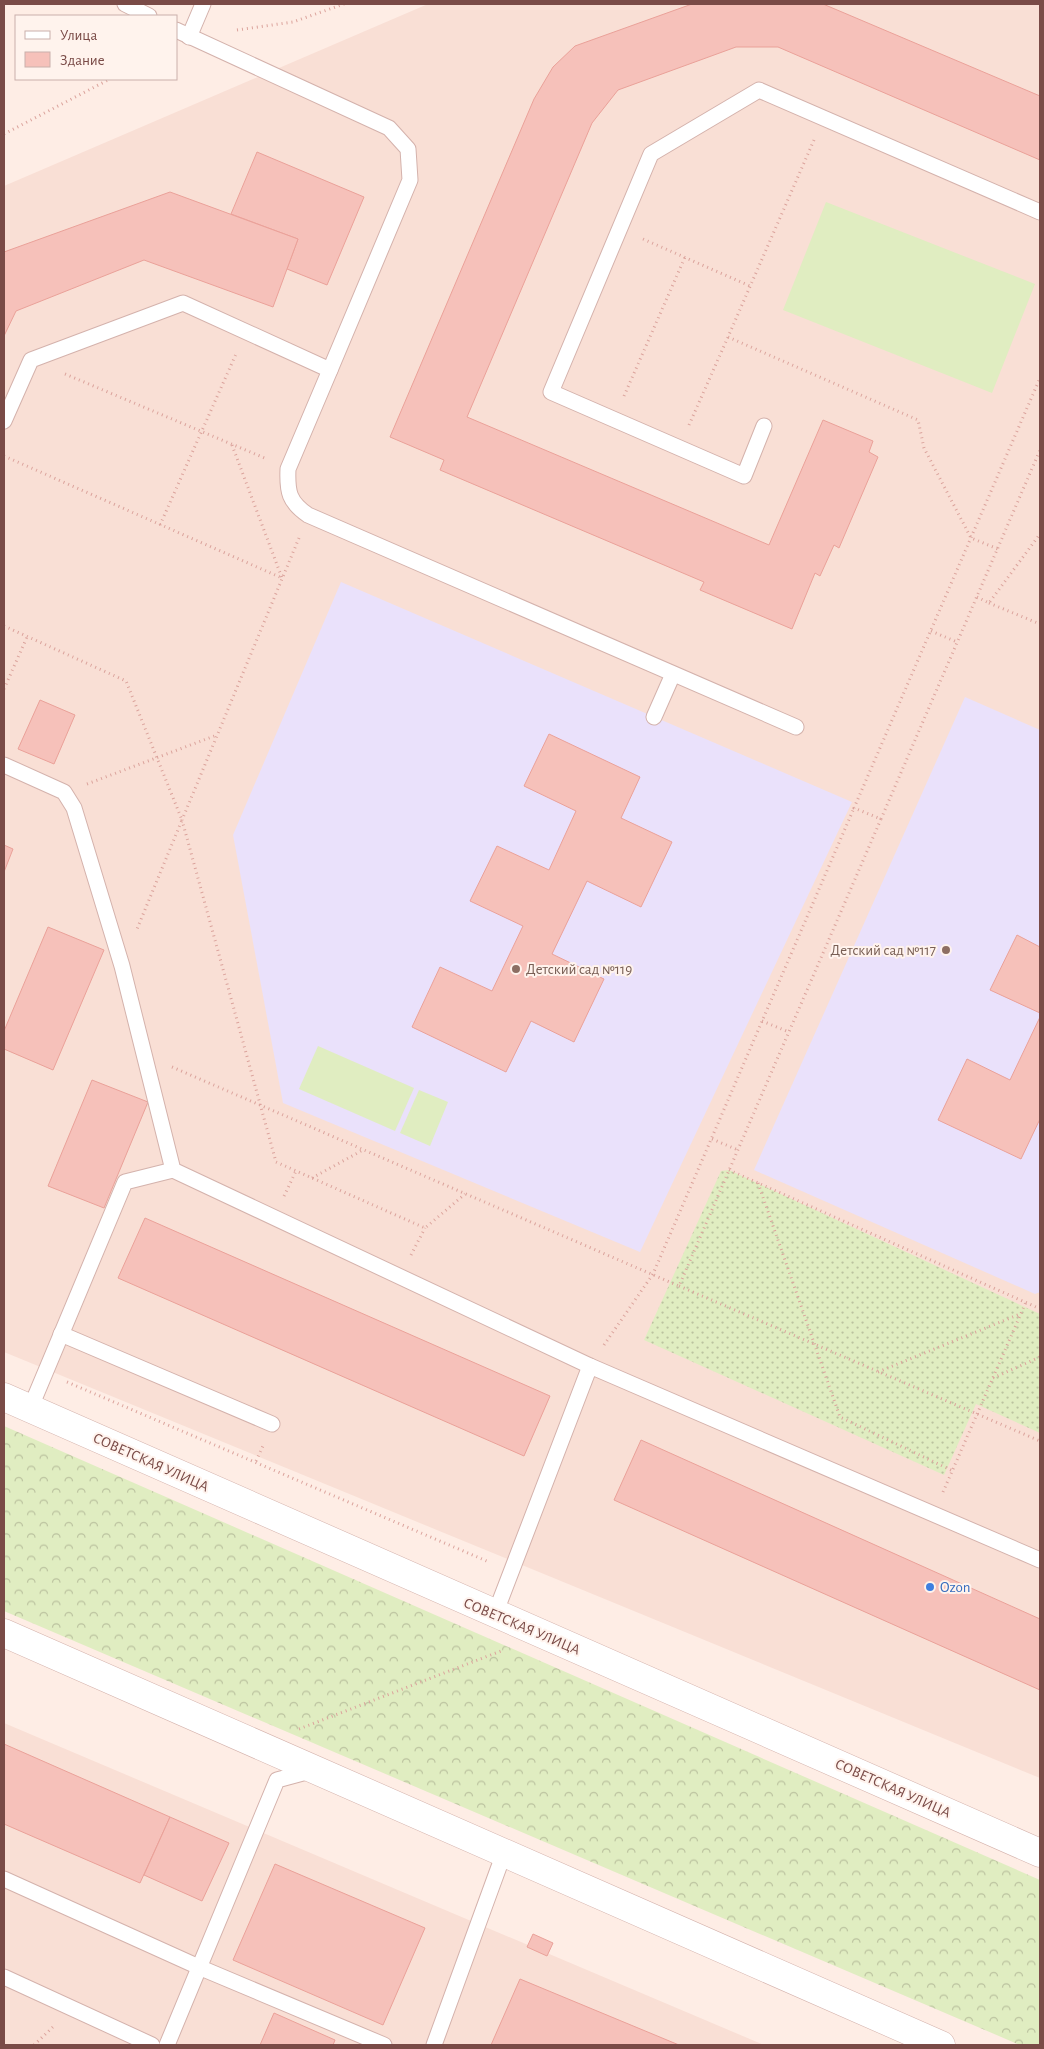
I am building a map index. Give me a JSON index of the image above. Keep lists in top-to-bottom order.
{
  "streets": {
    "street": ["СОВЕТСКАЯ УЛИЦА"]
  },
  "places": ["Детский сад №117", "Детский сад №119", "Ozon"],
  "legend": ["Улица", "Здание"]
}
